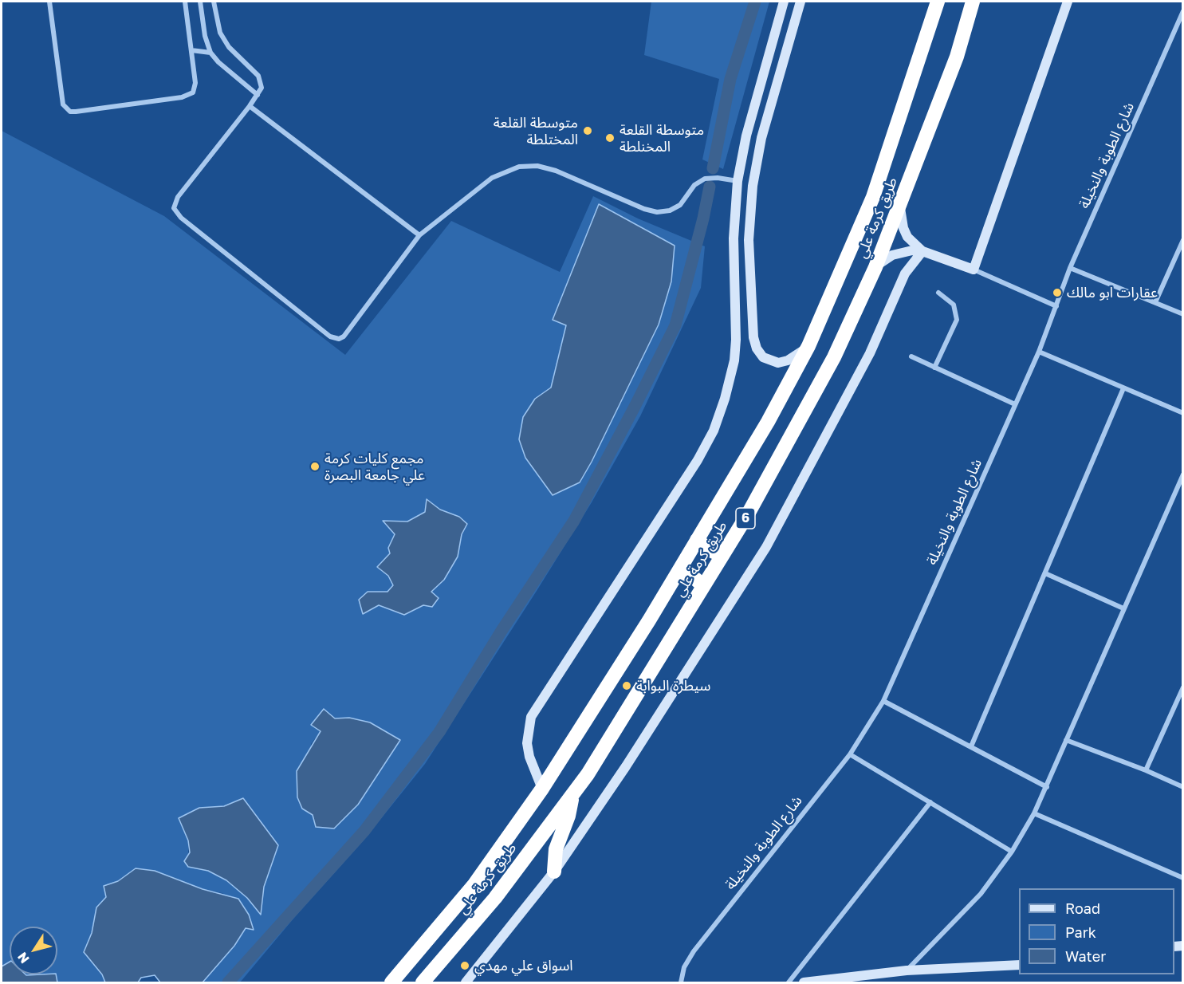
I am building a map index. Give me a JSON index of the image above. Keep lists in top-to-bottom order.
{
  "streets": {
    "highway": ["طريق كرمة علي", "6"],
    "street": ["شارع الطوبة والنخيلة"]
  },
  "places": [
    "متوسطة القلعة المختلطة",
    "متوسطة القلعة المخنلطة",
    "عقارات ابو مالك",
    "مجمع كليات كرمة علي جامعة البصرة",
    "سيطرة البوابة",
    "اسواق علي مهدي"
  ],
  "legend": ["Road", "Park", "Water"],
  "north": "bottom left"
}
